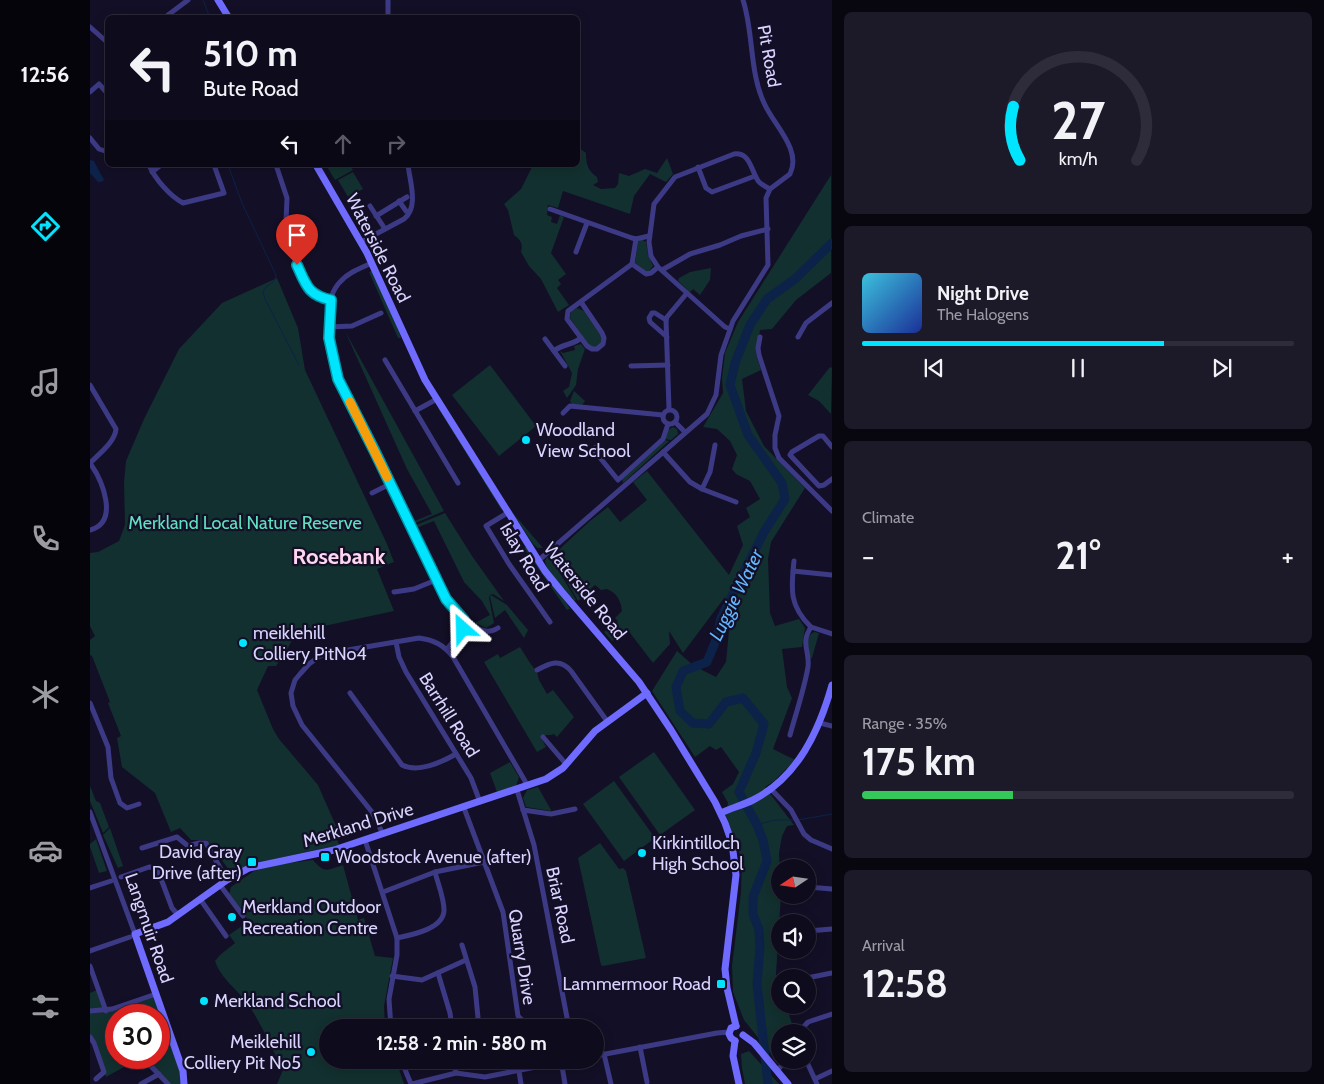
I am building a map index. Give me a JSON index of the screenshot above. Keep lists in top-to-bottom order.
{
  "streets": {
    "main road": ["Waterside Road", "Merkland Drive", "Langmuir Road"],
    "street": [
      "Pit Road",
      "Islay Road",
      "Barrhill Road",
      "Briar Road",
      "Quarry Drive"
    ]
  },
  "crossings": [
    ["Waterside Road", "Islay Road"],
    ["Waterside Road", "Merkland Drive"],
    ["Barrhill Road", "Merkland Drive"],
    ["Merkland Drive", "Briar Road"],
    ["Merkland Drive", "Langmuir Road"],
    ["Merkland Drive", "Quarry Drive"]
  ],
  "districts": ["Rosebank"],
  "water": ["Luggie Water"],
  "parks": ["Merkland Local Nature Reserve"],
  "places": {
    "other": [
      "Woodland View School",
      "meiklehill Colliery PitNo4",
      "Kirkintilloch High School",
      "Merkland Outdoor Recreation Centre",
      "Merkland School",
      "Meiklehill Colliery Pit No5"
    ],
    "transit": ["Woodstock Avenue (after)", "David Gray Drive (after)", "Lammermoor Road"]
  },
  "north": "left",
  "page": {
    "tabs": "12:56",
    "turn": ["510 m", "Bute Road"],
    "song": ["Night Drive", "The Halogens"],
    "tile": [
      "Climate",
      ["Range · 35%", "175 km"],
      ["Arrival", "12:58"]
    ],
    "heat": ["−", "21°", "+"],
    "limit": "30",
    "trip": "12:58 · 2 min · 580 m",
    "gauge": ["27", "km/h"]
  }
}
